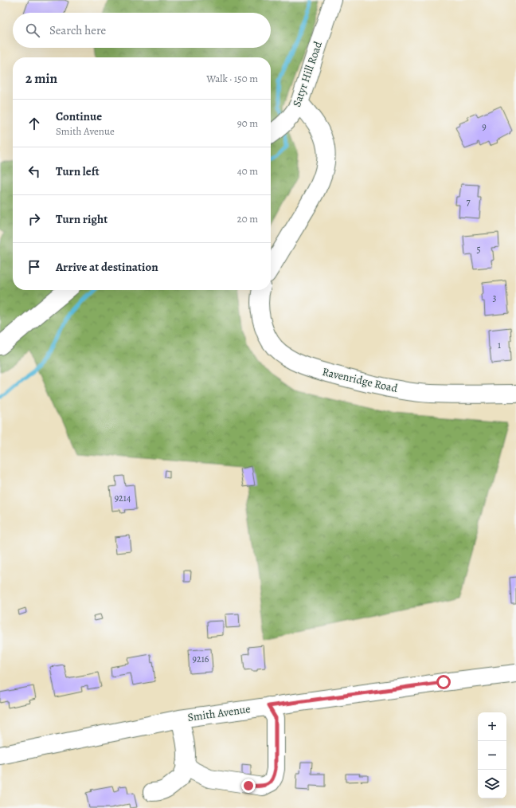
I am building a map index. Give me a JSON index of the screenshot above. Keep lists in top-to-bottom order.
{
  "streets": {
    "street": ["Satyr Hill Road", "Ravenridge Road", "Smith Avenue"]
  },
  "house_numbers": [
    "9",
    "7",
    "5",
    "3",
    "1",
    "9214",
    "9216"
  ],
  "page": {
    "search": "Search here",
    "heading": ["2 min", "Walk · 150 m"],
    "list": [
      ["Continue", "Smith Avenue", "90 m"],
      ["Turn left", "40 m"],
      ["Turn right", "20 m"],
      "Arrive at destination"
    ],
    "map_buttons": ["+", "−"]
  }
}
